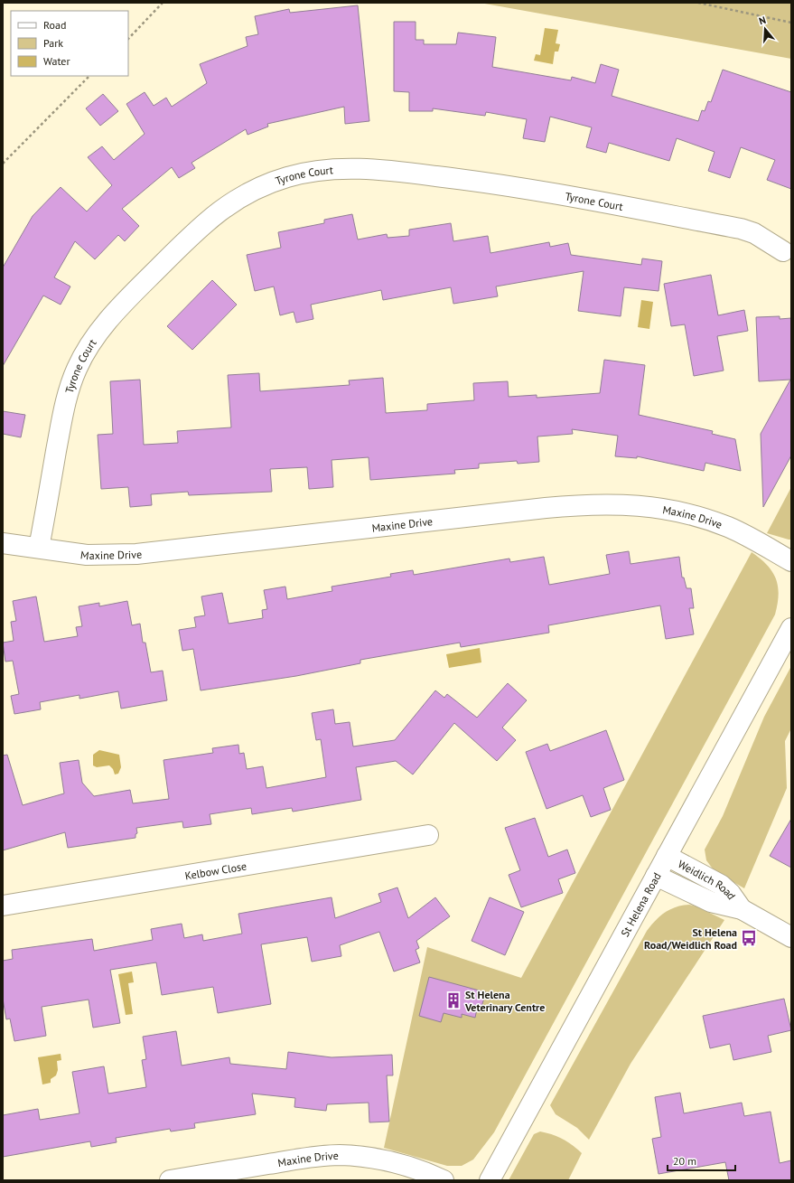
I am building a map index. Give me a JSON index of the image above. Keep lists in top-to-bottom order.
{
  "streets": {
    "street": [
      "Tyrone Court",
      "Maxine Drive",
      "Kelbow Close",
      "Weidlich Road",
      "St Helena Road"
    ]
  },
  "crossings": [
    ["Tyrone Court", "Maxine Drive"],
    ["Weidlich Road", "St Helena Road"]
  ],
  "places": {
    "bus stop": ["St Helena Road/Weidlich Road"],
    "building": ["St Helena Veterinary Centre"]
  },
  "legend": ["Road", "Park", "Water"],
  "scale_bar": "20 m",
  "north": "top"
}
